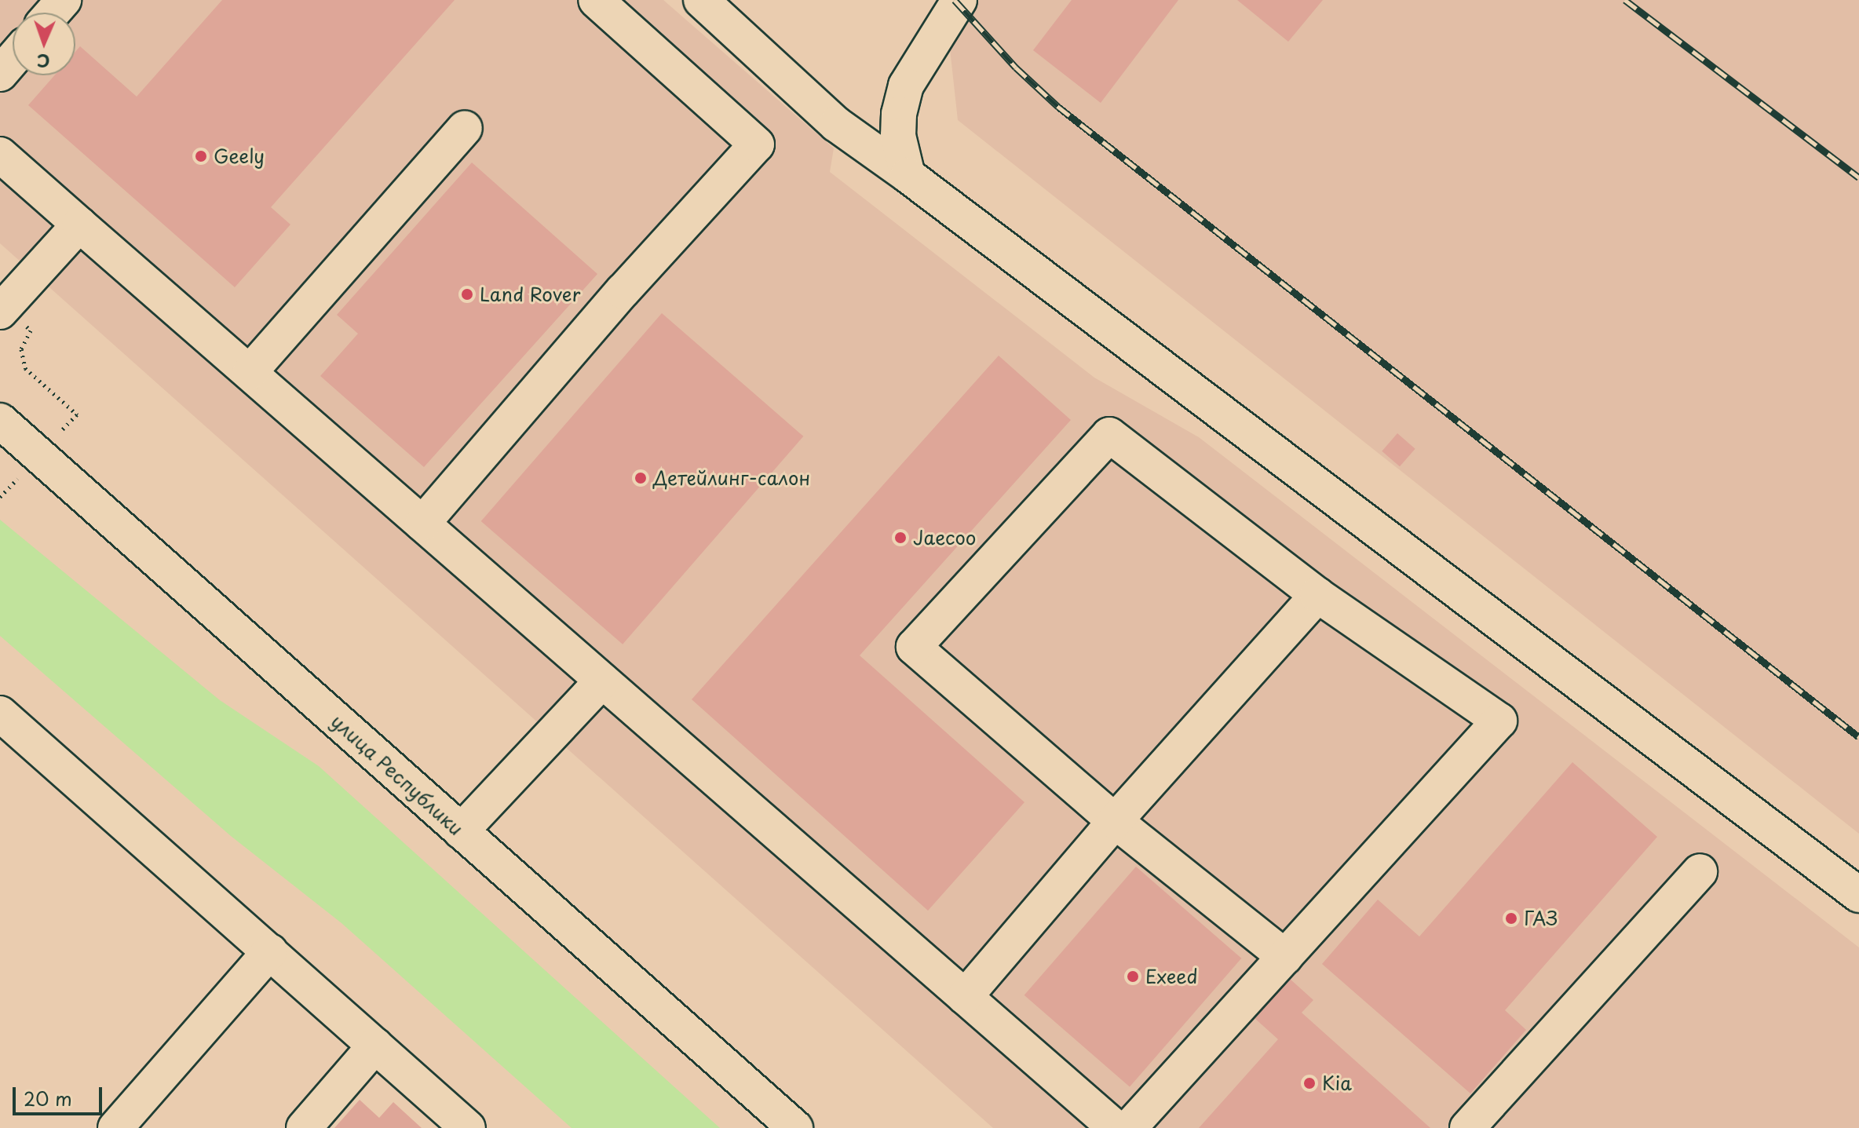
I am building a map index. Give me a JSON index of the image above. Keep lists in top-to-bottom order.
{
  "streets": {
    "main road": ["улица Республики"]
  },
  "places": [
    "Geely",
    "Land Rover",
    "Детейлинг-салон",
    "Jaecoo",
    "ГАЗ",
    "Exeed",
    "Kia"
  ],
  "scale_bar": "20 m",
  "north": "bottom"
}
